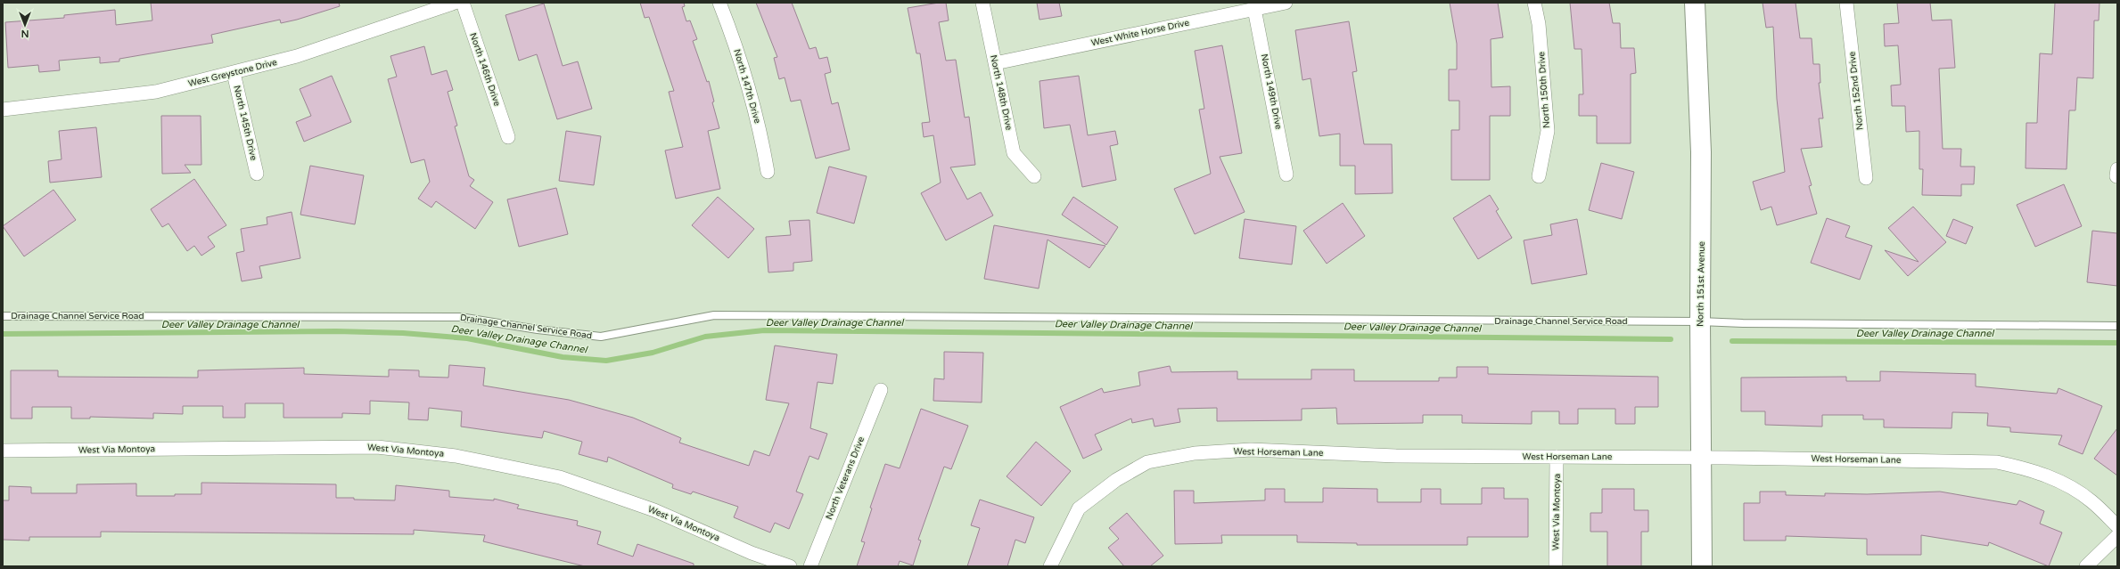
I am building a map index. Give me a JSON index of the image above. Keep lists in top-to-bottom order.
{
  "streets": {
    "street": [
      "West White Horse Drive",
      "North 146th Drive",
      "West Greystone Drive",
      "North 147th Drive",
      "North 150th Drive",
      "North 152nd Drive",
      "North 149th Drive",
      "North 148th Drive",
      "North 145th Drive",
      "North 151st Avenue",
      "West Via Montoya",
      "West Horseman Lane",
      "North Veterans Drive"
    ],
    "lane": ["Drainage Channel Service Road"]
  },
  "crossings": [
    ["West White Horse Drive", "North 149th Drive"],
    ["West White Horse Drive", "North 148th Drive"],
    ["West Greystone Drive", "North 145th Drive"],
    ["North 151st Avenue", "Drainage Channel Service Road"],
    ["North 151st Avenue", "West Horseman Lane"],
    ["West Via Montoya", "West Horseman Lane"]
  ],
  "water": ["Deer Valley Drainage Channel"],
  "north": "bottom"
}
